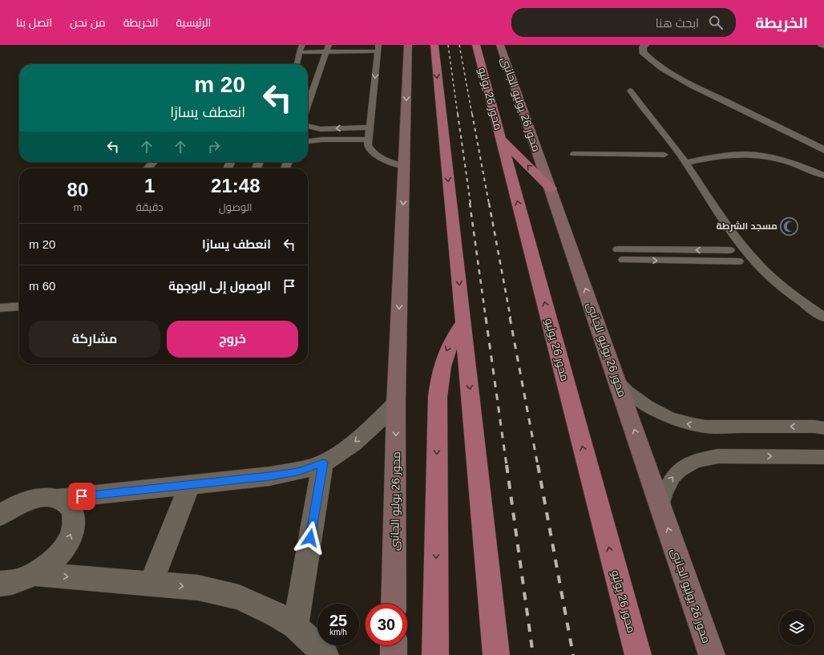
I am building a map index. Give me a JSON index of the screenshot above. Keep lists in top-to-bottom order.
{
  "streets": {
    "highway": ["محور 26 يوليو"],
    "main road": ["محور 26 يوليو الجانبى"]
  },
  "places": {
    "mosque": ["مسجد الشرطة"]
  },
  "page": {
    "header": "الخريطة",
    "search": "ابحث هنا",
    "nav": [
      "الرئيسية",
      "الخريطة",
      "من نحن",
      "اتصل بنا"
    ],
    "turn": ["20 m", "انعطف يسارًا"],
    "eta": [
      "21:48",
      "الوصول",
      "1",
      "دقيقة",
      "80",
      "m"
    ],
    "list": [
      {
        "name": "انعطف يسارًا",
        "value": "20 m"
      },
      {
        "name": "الوصول إلى الوجهة",
        "value": "60 m"
      }
    ],
    "buttons": ["خروج", "مشاركة"],
    "speed": "25 km/h",
    "limit": "30"
  }
}
